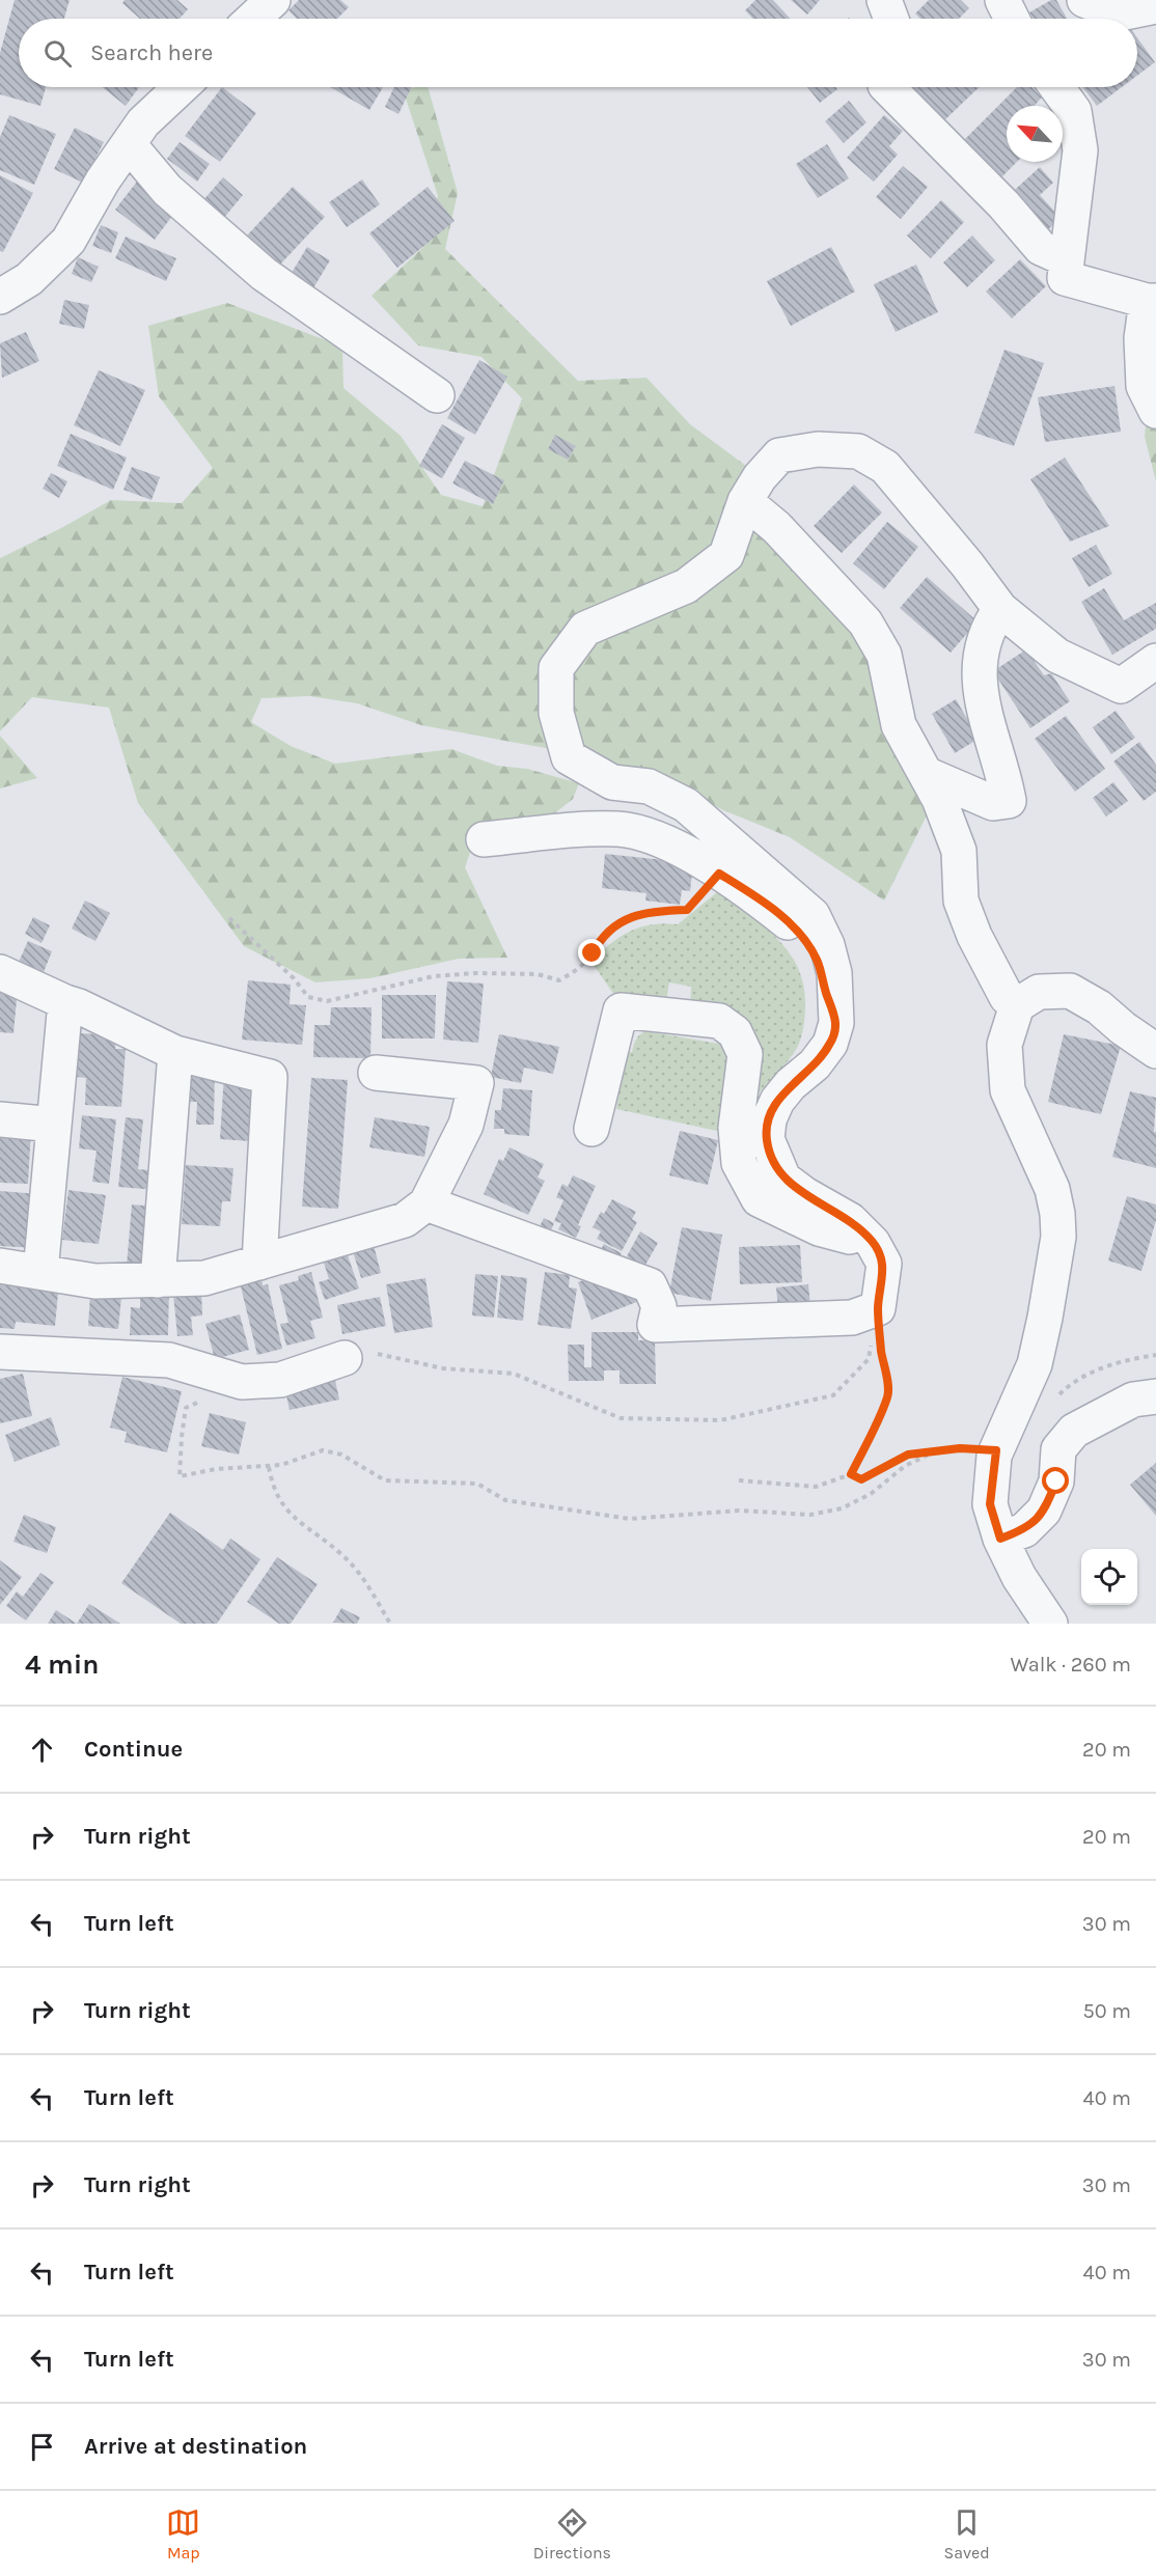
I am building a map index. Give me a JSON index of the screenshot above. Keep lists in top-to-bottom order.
{
  "north": "top left",
  "page": {
    "search": "Search here",
    "heading": ["4 min", "Walk · 260 m"],
    "list": [
      ["Continue", "20 m"],
      ["Turn right", "20 m"],
      ["Turn left", "30 m"],
      ["Turn right", "50 m"],
      ["Turn left", "40 m"],
      ["Turn right", "30 m"],
      ["Turn left", "40 m"],
      ["Turn left", "30 m"],
      "Arrive at destination"
    ],
    "nav": ["Map", "Directions", "Saved"]
  }
}
